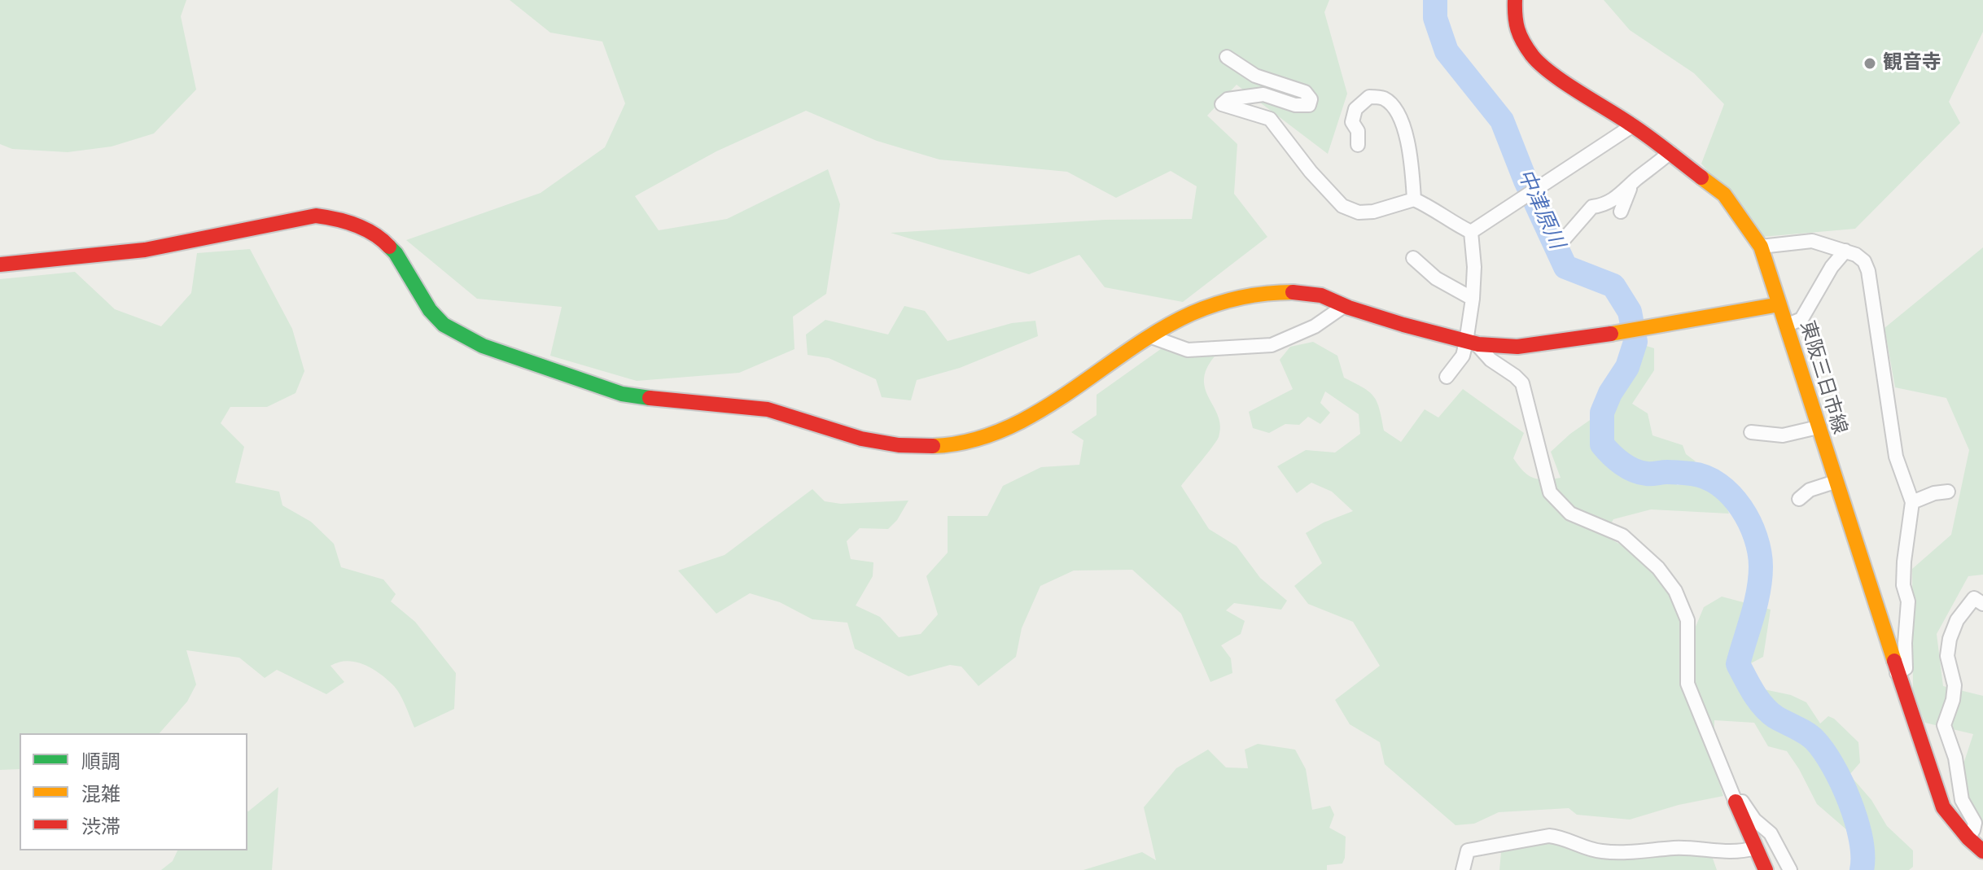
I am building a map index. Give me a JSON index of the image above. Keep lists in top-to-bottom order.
{
  "streets": {
    "street": ["東阪三日市線"]
  },
  "water": ["中津原川"],
  "places": ["観音寺"],
  "legend": ["順調", "混雑", "渋滞"]
}
